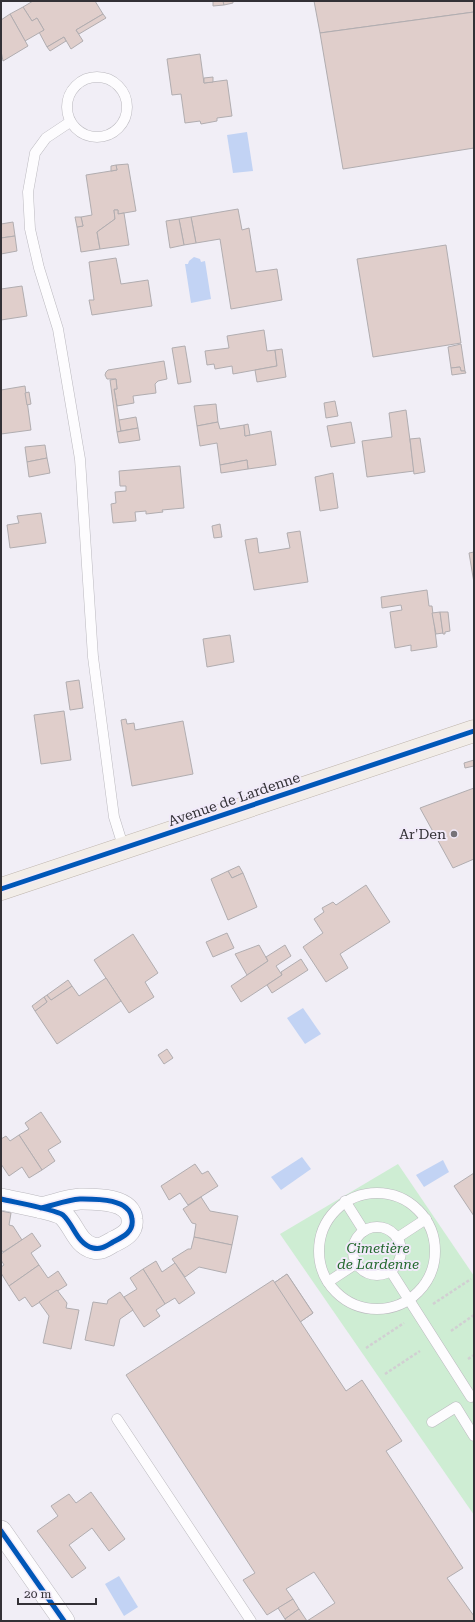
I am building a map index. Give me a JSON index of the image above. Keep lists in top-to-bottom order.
{
  "streets": {
    "main road": ["Avenue de Lardenne"]
  },
  "parks": ["Cimetière de Lardenne"],
  "places": ["Ar'Den"],
  "scale_bar": "20 m"
}
